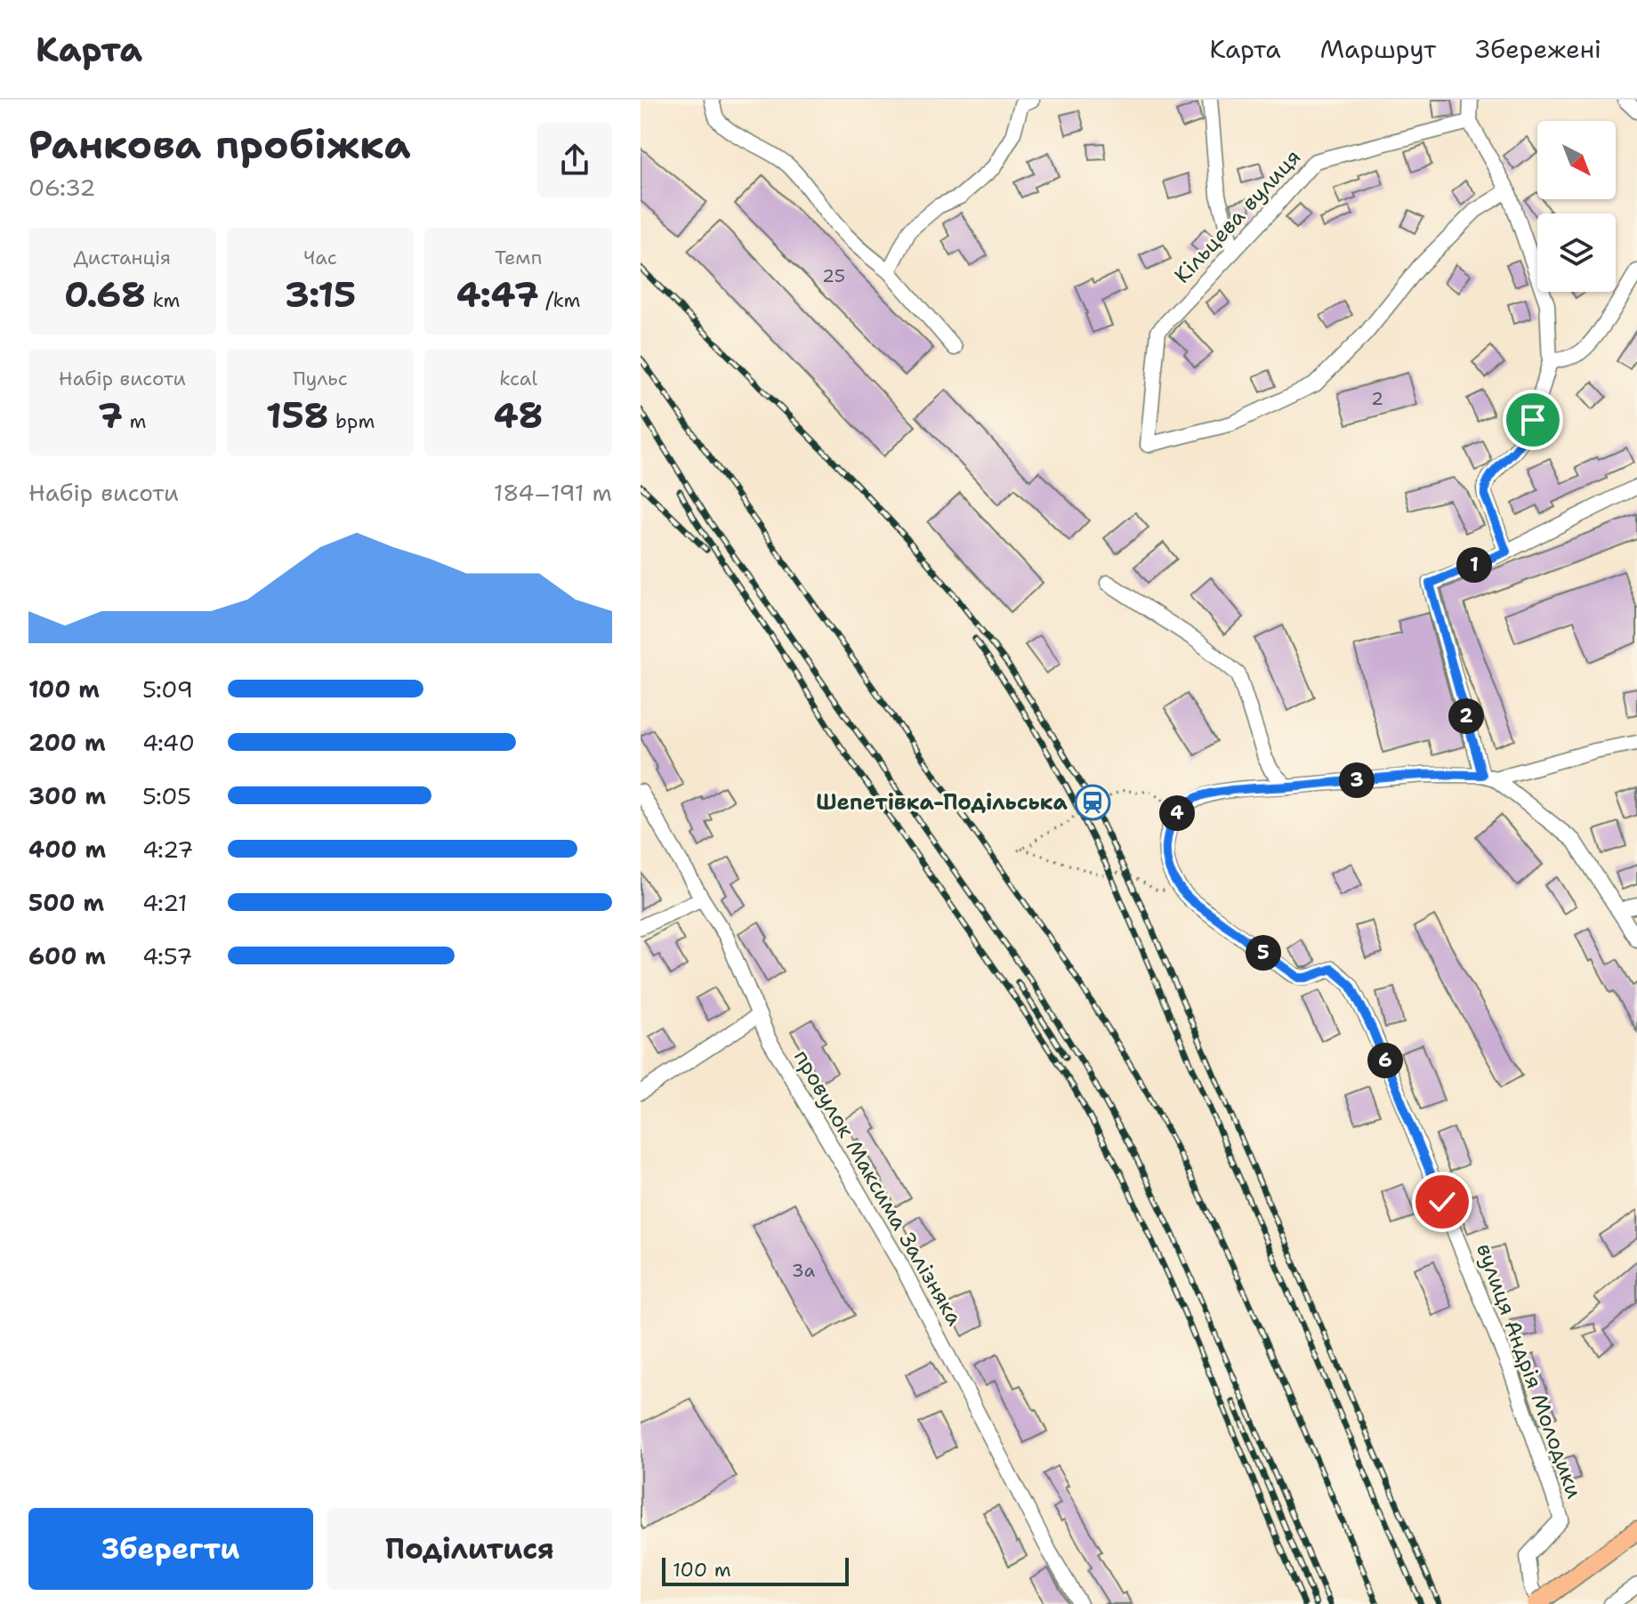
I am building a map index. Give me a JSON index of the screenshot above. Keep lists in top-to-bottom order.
{
  "streets": {
    "street": ["Кільцева вулиця", "провулок Максима Залізняка", "вулиця Андрія Молодики"]
  },
  "places": {
    "station": ["Шепетівка-Подільська"]
  },
  "house_numbers": ["25", "2", "3а"],
  "scale_bar": "100 m",
  "north": "bottom right",
  "page": {
    "header": "Карта",
    "nav": ["Карта", "Маршрут", "Збережені"],
    "heading": ["Ранкова пробіжка", "06:32"],
    "stats": [
      ["Дистанція", "0.68 km"],
      ["Час", "3:15"],
      ["Темп", "4:47 /km"],
      ["Набір висоти", "7 m"],
      ["Пульс", "158 bpm"],
      ["kcal", "48"]
    ],
    "chart": ["Набір висоти", "184–191 m"],
    "pins": [
      "1",
      "2",
      "3",
      "4",
      "5",
      "6"
    ],
    "list": [
      {
        "name": "100 m",
        "note": "5:09"
      },
      {
        "name": "200 m",
        "note": "4:40"
      },
      {
        "name": "300 m",
        "note": "5:05"
      },
      {
        "name": "400 m",
        "note": "4:27"
      },
      {
        "name": "500 m",
        "note": "4:21"
      },
      {
        "name": "600 m",
        "note": "4:57"
      }
    ],
    "buttons": ["Зберегти", "Поділитися"],
    "scale": "100 m"
  }
}
